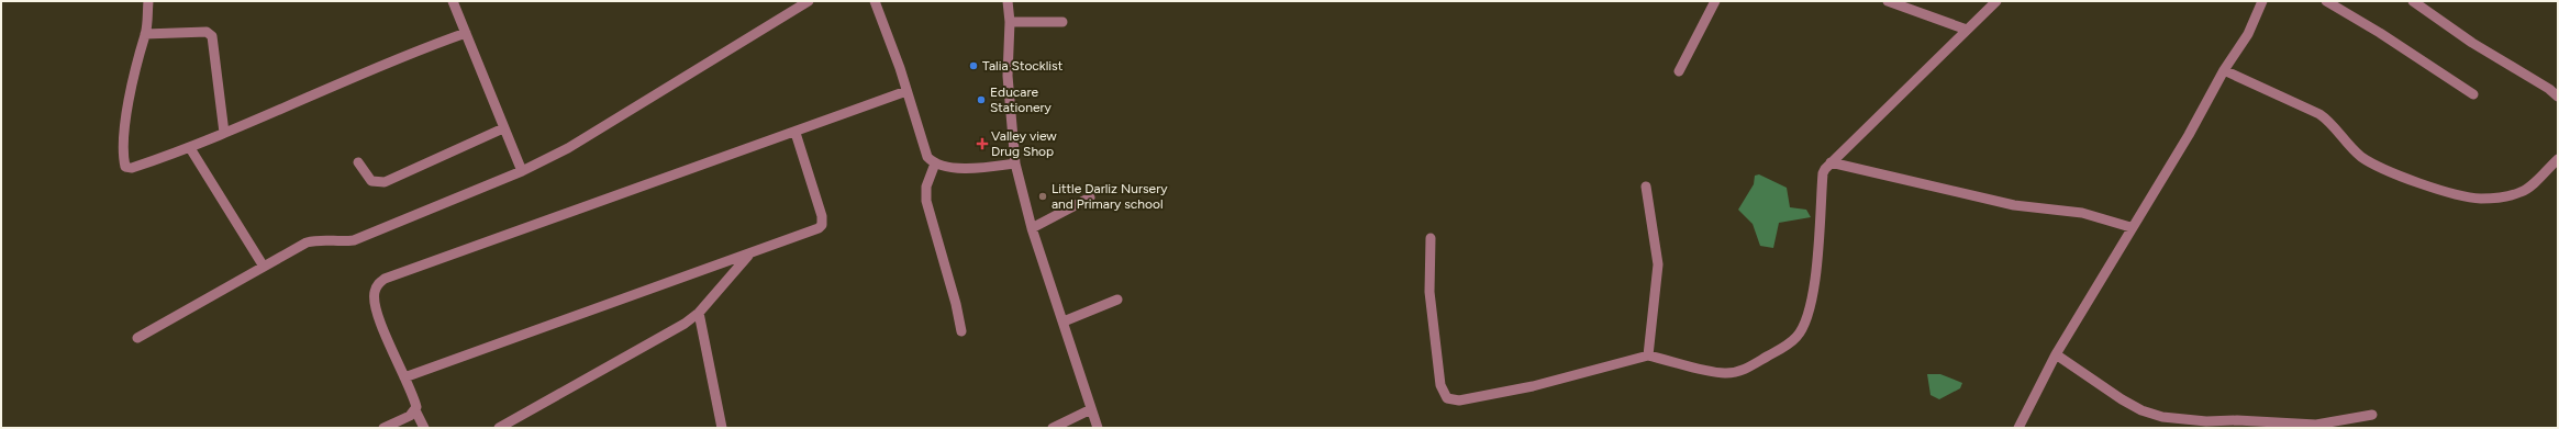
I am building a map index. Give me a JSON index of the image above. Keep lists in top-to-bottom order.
{
  "places": {
    "other": ["Talia Stocklist", "Educare Stationery", "Little Darliz Nursery and Primary school"],
    "health": ["Valley view Drug Shop"]
  }
}
